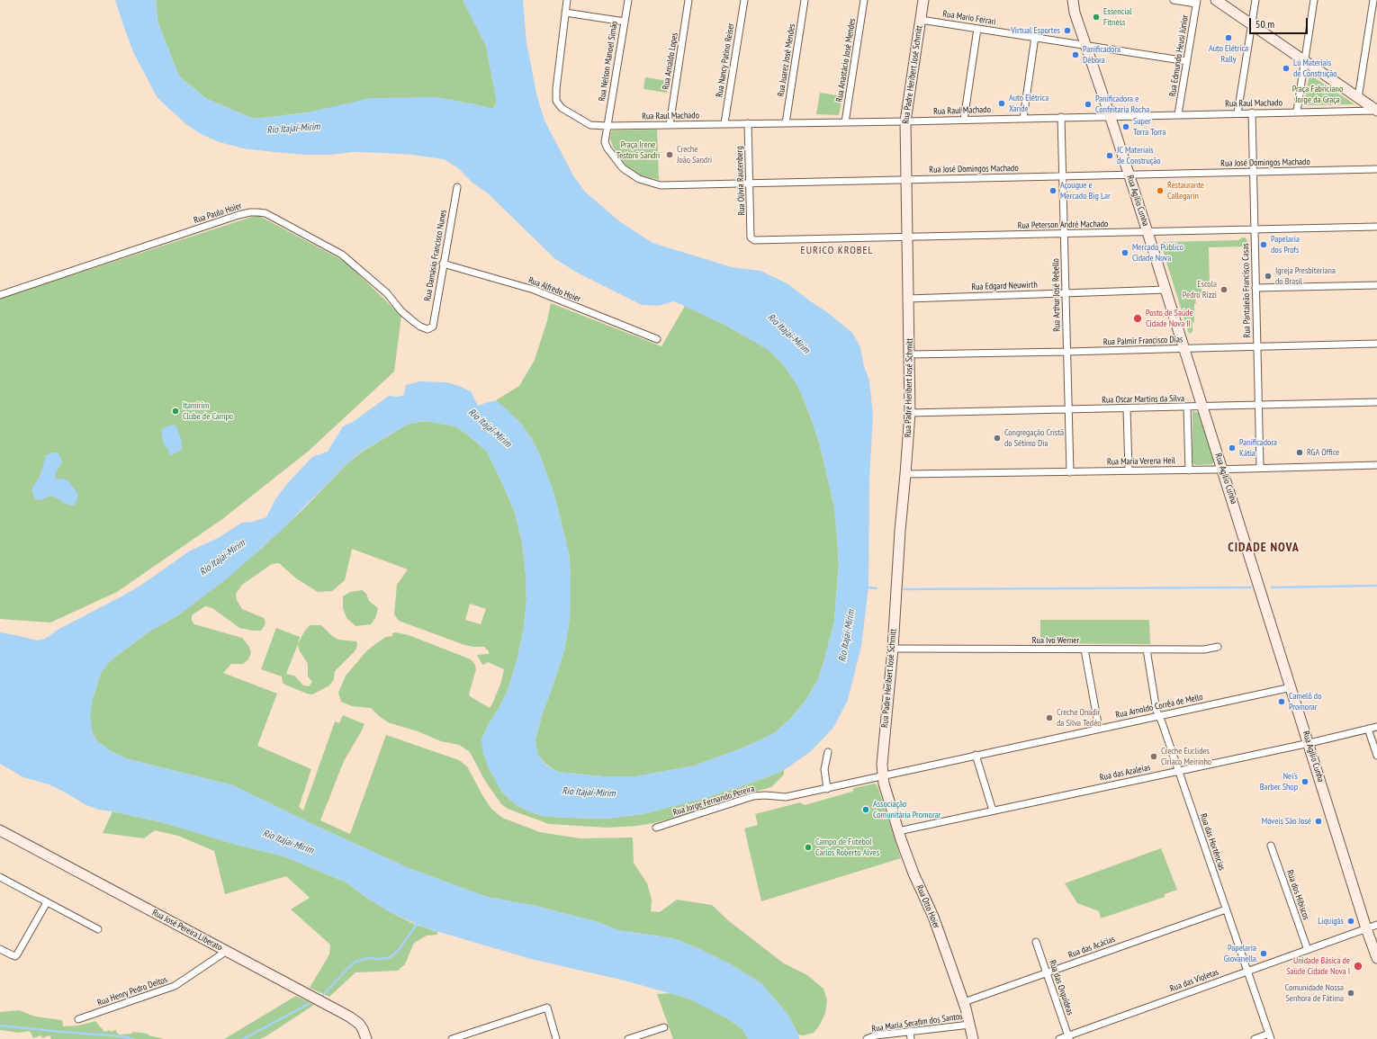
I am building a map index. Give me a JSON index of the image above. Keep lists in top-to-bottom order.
{
  "streets": {
    "main road": [
      "Rua Padre Heribert José Schmitt",
      "Rua Agílio Cunha",
      "Rua Otto Hoier",
      "Rua José Pereira Liberato"
    ],
    "street": [
      "Rua Mario Ferrari",
      "Rua Edmundo Heusi Júnior",
      "Rua Nancy Patino Reiser",
      "Rua Juarez José Mendes",
      "Rua Anastácio José Mendes",
      "Rua Nelson Manoel Simão",
      "Rua Arnaldo Lopes",
      "Rua Raul Machado",
      "Rua José Domingos Machado",
      "Rua Olívia Rautenberg",
      "Rua Paulo Hoier",
      "Rua Peterson André Machado",
      "Rua Damásio Francisco Nunes",
      "Rua Edgard Neuwirth",
      "Rua Alfredo Hoier",
      "Rua Pantaleão Francisco Casas",
      "Rua Arthur José Rebello",
      "Rua Palmir Francisco Dias",
      "Rua Oscar Martins da Silva",
      "Rua Maria Verena Heil",
      "Rua Ivo Werner",
      "Rua Arnoldo Corrêa de Mello",
      "Rua das Azaleias",
      "Rua Jorge Fernando Pereira",
      "Rua das Hortências",
      "Rua dos Hibiscos",
      "Rua das Acácias",
      "Rua das Violetas",
      "Rua das Orquídeas",
      "Rua Henry Pedro Deitos",
      "Rua Maria Serafim dos Santos"
    ]
  },
  "crossings": [
    ["Rua Mario Ferrari", "Rua Edmundo Heusi Júnior"],
    ["Rua Mario Ferrari", "Rua Padre Heribert José Schmitt"],
    ["Rua Mario Ferrari", "Rua Agílio Cunha"],
    ["Rua Edmundo Heusi Júnior", "Rua Raul Machado"],
    ["Rua Nancy Patino Reiser", "Rua Raul Machado"],
    ["Rua Juarez José Mendes", "Rua Raul Machado"],
    ["Rua Anastácio José Mendes", "Rua Raul Machado"],
    ["Rua Nelson Manoel Simão", "Rua Raul Machado"],
    ["Rua Nelson Manoel Simão", "Rua José Domingos Machado"],
    ["Rua Arnaldo Lopes", "Rua Raul Machado"],
    ["Rua Padre Heribert José Schmitt", "Rua Raul Machado"],
    ["Rua Padre Heribert José Schmitt", "Rua José Domingos Machado"],
    ["Rua Padre Heribert José Schmitt", "Rua Peterson André Machado"],
    ["Rua Padre Heribert José Schmitt", "Rua Edgard Neuwirth"],
    ["Rua Padre Heribert José Schmitt", "Rua Palmir Francisco Dias"],
    ["Rua Padre Heribert José Schmitt", "Rua Oscar Martins da Silva"],
    ["Rua Padre Heribert José Schmitt", "Rua Maria Verena Heil"],
    ["Rua Padre Heribert José Schmitt", "Rua Ivo Werner"],
    ["Rua Padre Heribert José Schmitt", "Rua Arnoldo Corrêa de Mello"],
    ["Rua Padre Heribert José Schmitt", "Rua Jorge Fernando Pereira"],
    ["Rua Padre Heribert José Schmitt", "Rua Otto Hoier"],
    ["Rua Raul Machado", "Rua José Domingos Machado"],
    ["Rua Raul Machado", "Rua Olívia Rautenberg"],
    ["Rua Raul Machado", "Rua Agílio Cunha"],
    ["Rua Raul Machado", "Rua Pantaleão Francisco Casas"],
    ["Rua Raul Machado", "Rua Arthur José Rebello"],
    ["Rua José Domingos Machado", "Rua Olívia Rautenberg"],
    ["Rua José Domingos Machado", "Rua Agílio Cunha"],
    ["Rua José Domingos Machado", "Rua Pantaleão Francisco Casas"],
    ["Rua José Domingos Machado", "Rua Arthur José Rebello"],
    ["Rua Olívia Rautenberg", "Rua Peterson André Machado"],
    ["Rua Agílio Cunha", "Rua Peterson André Machado"],
    ["Rua Agílio Cunha", "Rua Edgard Neuwirth"],
    ["Rua Agílio Cunha", "Rua Palmir Francisco Dias"],
    ["Rua Agílio Cunha", "Rua Oscar Martins da Silva"],
    ["Rua Agílio Cunha", "Rua Maria Verena Heil"],
    ["Rua Agílio Cunha", "Rua Arnoldo Corrêa de Mello"],
    ["Rua Agílio Cunha", "Rua das Azaleias"],
    ["Rua Agílio Cunha", "Rua das Violetas"],
    ["Rua Paulo Hoier", "Rua Damásio Francisco Nunes"],
    ["Rua Peterson André Machado", "Rua Pantaleão Francisco Casas"],
    ["Rua Peterson André Machado", "Rua Arthur José Rebello"],
    ["Rua Damásio Francisco Nunes", "Rua Alfredo Hoier"],
    ["Rua Edgard Neuwirth", "Rua Arthur José Rebello"],
    ["Rua Pantaleão Francisco Casas", "Rua Palmir Francisco Dias"],
    ["Rua Pantaleão Francisco Casas", "Rua Oscar Martins da Silva"],
    ["Rua Pantaleão Francisco Casas", "Rua Maria Verena Heil"],
    ["Rua Arthur José Rebello", "Rua Palmir Francisco Dias"],
    ["Rua Arthur José Rebello", "Rua Oscar Martins da Silva"],
    ["Rua Arthur José Rebello", "Rua Maria Verena Heil"],
    ["Rua Ivo Werner", "Rua das Hortências"],
    ["Rua Arnoldo Corrêa de Mello", "Rua Jorge Fernando Pereira"],
    ["Rua Arnoldo Corrêa de Mello", "Rua das Hortências"],
    ["Rua Arnoldo Corrêa de Mello", "Rua Otto Hoier"],
    ["Rua das Azaleias", "Rua das Hortências"],
    ["Rua das Azaleias", "Rua Otto Hoier"],
    ["Rua Jorge Fernando Pereira", "Rua Otto Hoier"],
    ["Rua das Hortências", "Rua das Acácias"],
    ["Rua das Hortências", "Rua das Violetas"],
    ["Rua dos Hibiscos", "Rua das Violetas"],
    ["Rua Otto Hoier", "Rua das Acácias"],
    ["Rua Otto Hoier", "Rua Maria Serafim dos Santos"],
    ["Rua José Pereira Liberato", "Rua Henry Pedro Deitos"],
    ["Rua das Acácias", "Rua das Orquídeas"],
    ["Rua das Violetas", "Rua das Orquídeas"]
  ],
  "districts": ["EURICO KROBEL", "CIDADE NOVA"],
  "water": ["Rio Itajaí-Mirim"],
  "parks": ["Praça Fabriciano Jorge da Graça", "Praça Irene Testoni Sandri"],
  "places": [
    "Essencial Fitness",
    "Virtual Esportes",
    "Auto Elétrica Rally",
    "Panificadora Débora",
    "Lú Materiais de Construção",
    "Auto Elétrica Xande",
    "Panificadora e Confeitaria Rocha",
    "Super Torra Torra",
    "Creche João Sandri",
    "JC Materiais de Construção",
    "Açougue e Mercado Big Lar",
    "Restaurante Callegarin",
    "Papelaria dos Profs",
    "Mercado Público Cidade Nova",
    "Igreja Presbiteriana do Brasil",
    "Escola Pedro Rizzi",
    "Posto de Saúde Cidade Nova II",
    "Itamirim Clube de Campo",
    "Congregação Cristã do Sétimo Dia",
    "Panificadora Kátia",
    "RGA Office",
    "Camelô do Promorar",
    "Creche Onadir da Silva Tedéo",
    "Creche Euclides Ciriaco Meirinho",
    "Nei's Barber Shop",
    "Associação Comunitária Promorar",
    "Móveis São José",
    "Campo de Futebol Carlos Roberto Alves",
    "Liquigás",
    "Papelaria Giovanella",
    "Unidade Básica de Saúde Cidade Nova I",
    "Comunidade Nossa Senhora de Fátima"
  ],
  "scale_bar": "50 m"
}
